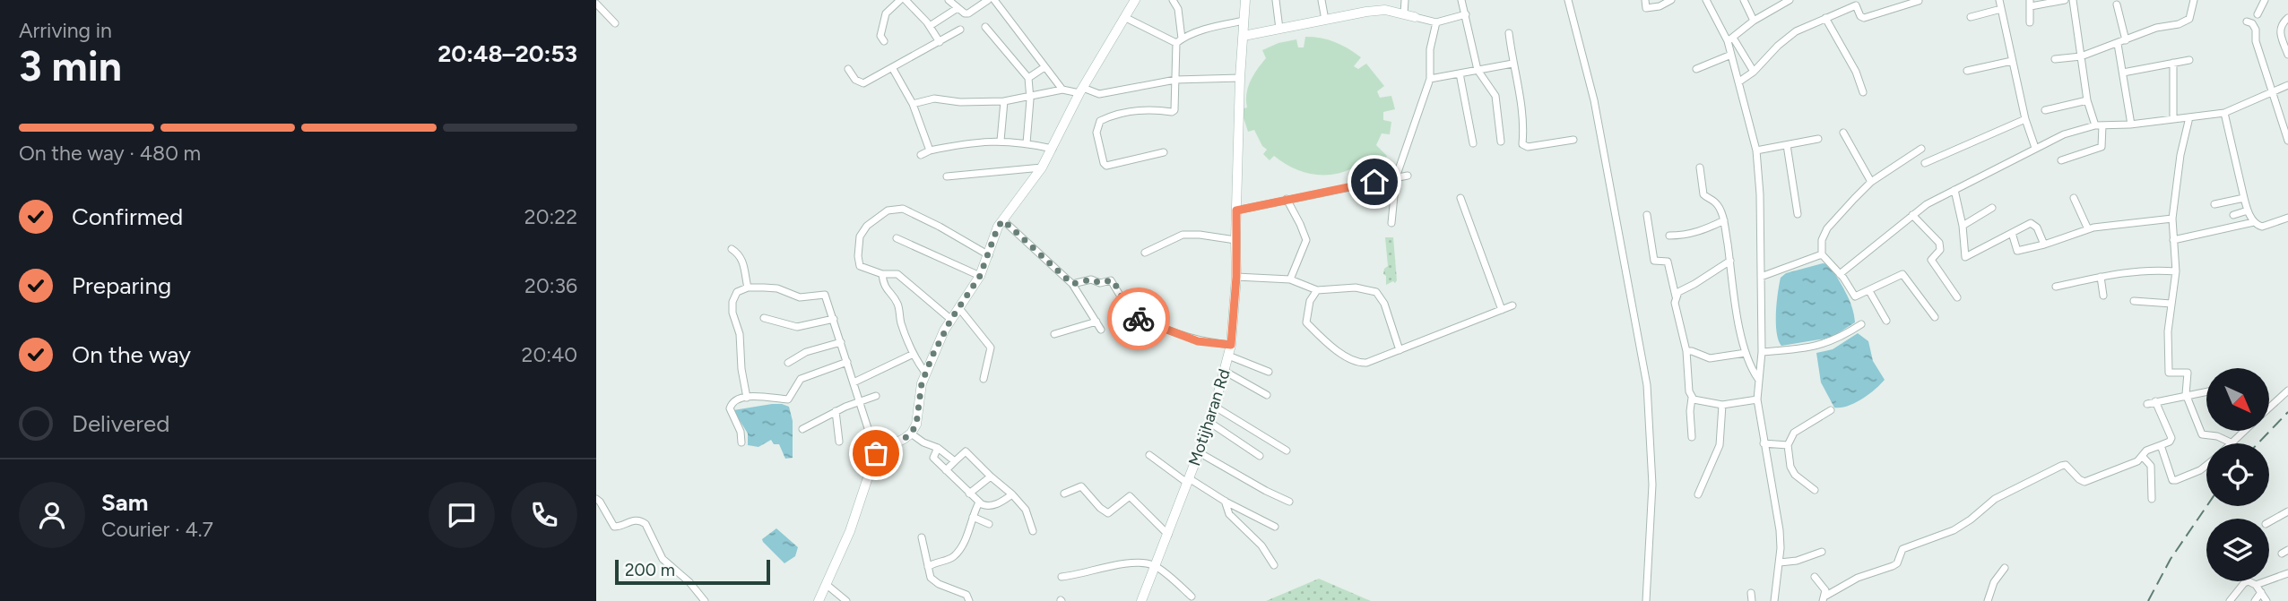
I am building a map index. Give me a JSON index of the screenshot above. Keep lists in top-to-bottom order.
{
  "streets": {
    "street": ["Motijharan Rd"]
  },
  "scale_bar": "200 m",
  "north": "bottom right",
  "page": {
    "heading": ["3 min", "Arriving in", "20:48–20:53"],
    "panel": ["Sam", "Courier · 4.7"],
    "bar": "On the way · 480 m",
    "list": [
      ["Confirmed", "20:22"],
      ["Preparing", "20:36"],
      ["On the way", "20:40"],
      "Delivered"
    ],
    "scale": "200 m"
  }
}
